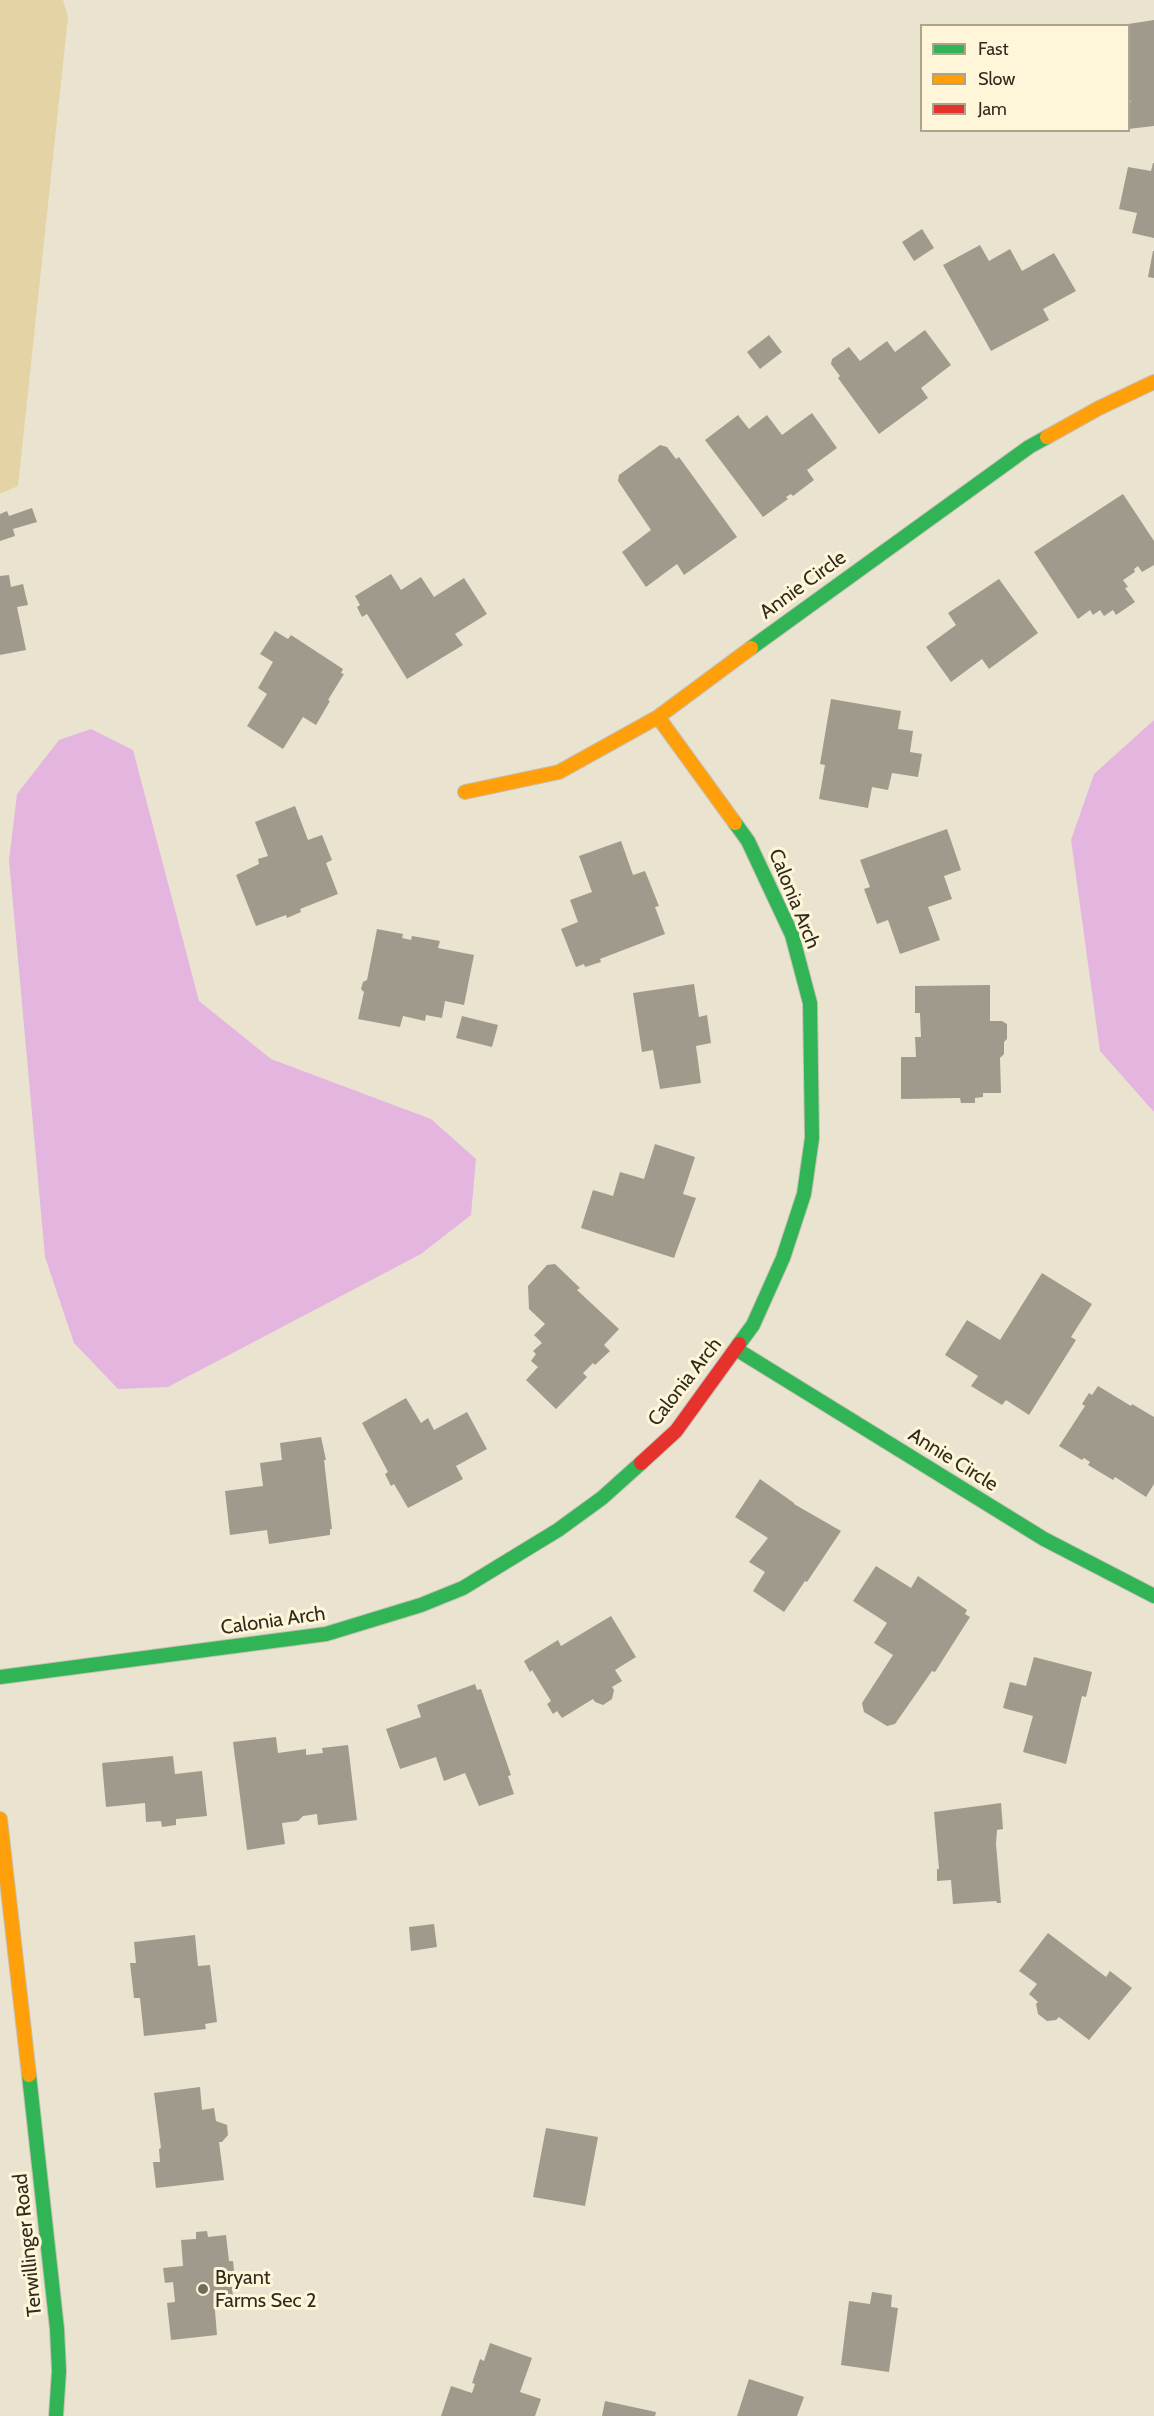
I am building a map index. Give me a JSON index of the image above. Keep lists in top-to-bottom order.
{
  "streets": {
    "street": ["Annie Circle", "Calonia Arch", "Terwillinger Road"]
  },
  "crossings": [
    ["Annie Circle", "Calonia Arch"]
  ],
  "places": ["Bryant Farms Sec 2"],
  "legend": ["Fast", "Slow", "Jam"]
}
